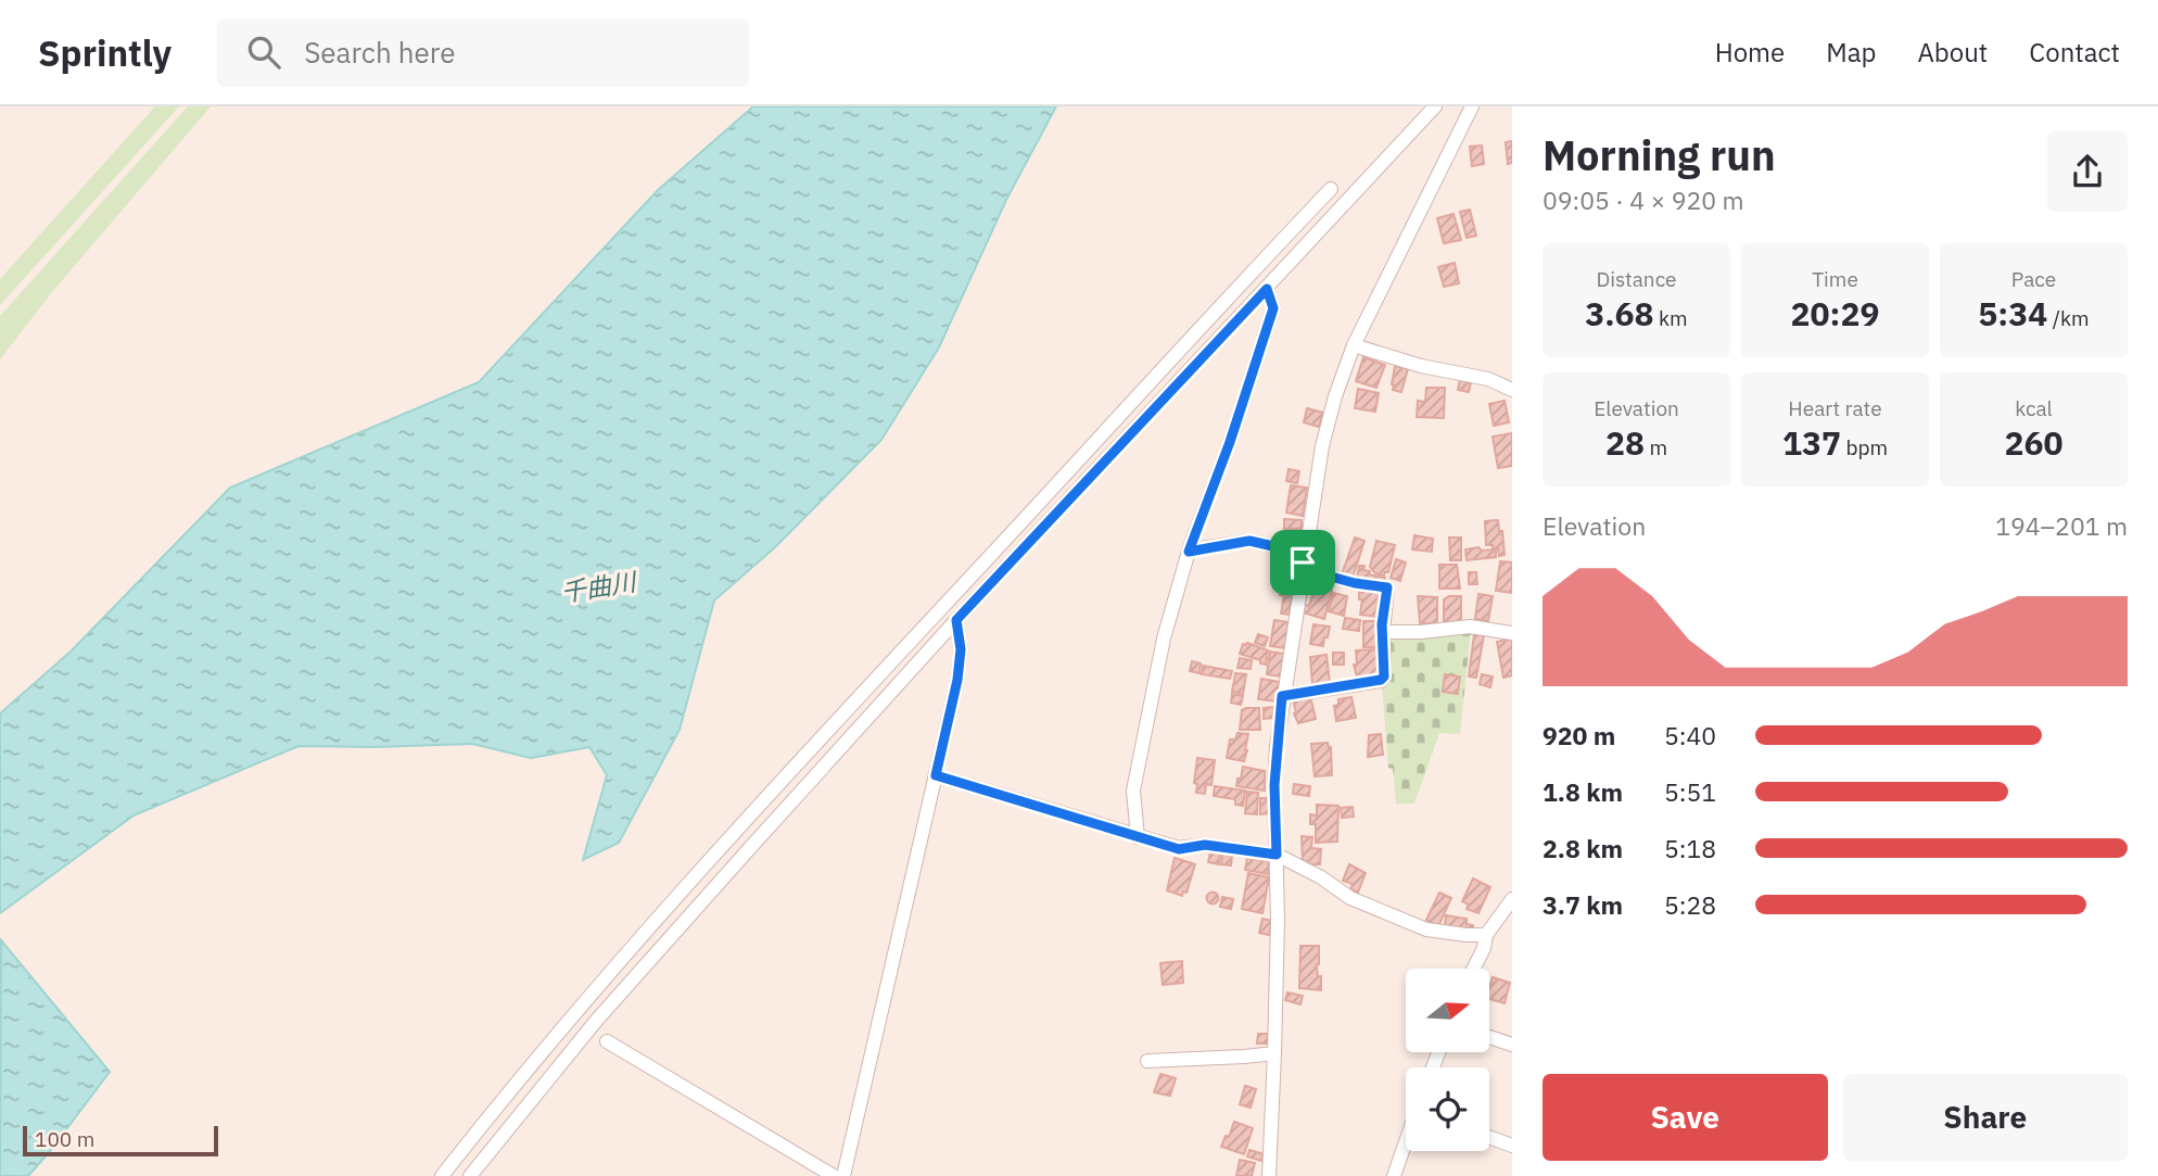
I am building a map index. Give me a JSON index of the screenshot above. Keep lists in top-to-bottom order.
{
  "water": ["千曲川"],
  "scale_bar": "100 m",
  "north": "right",
  "page": {
    "header": "Sprintly",
    "search": "Search here",
    "nav": [
      "Home",
      "Map",
      "About",
      "Contact"
    ],
    "heading": ["Morning run", "09:05 · 4 × 920 m"],
    "stats": [
      ["Distance", "3.68 km"],
      ["Time", "20:29"],
      ["Pace", "5:34 /km"],
      ["Elevation", "28 m"],
      ["Heart rate", "137 bpm"],
      ["kcal", "260"]
    ],
    "chart": ["Elevation", "194–201 m"],
    "list": [
      {
        "name": "920 m",
        "note": "5:40"
      },
      {
        "name": "1.8 km",
        "note": "5:51"
      },
      {
        "name": "2.8 km",
        "note": "5:18"
      },
      {
        "name": "3.7 km",
        "note": "5:28"
      }
    ],
    "buttons": ["Save", "Share"],
    "scale": "100 m"
  }
}
